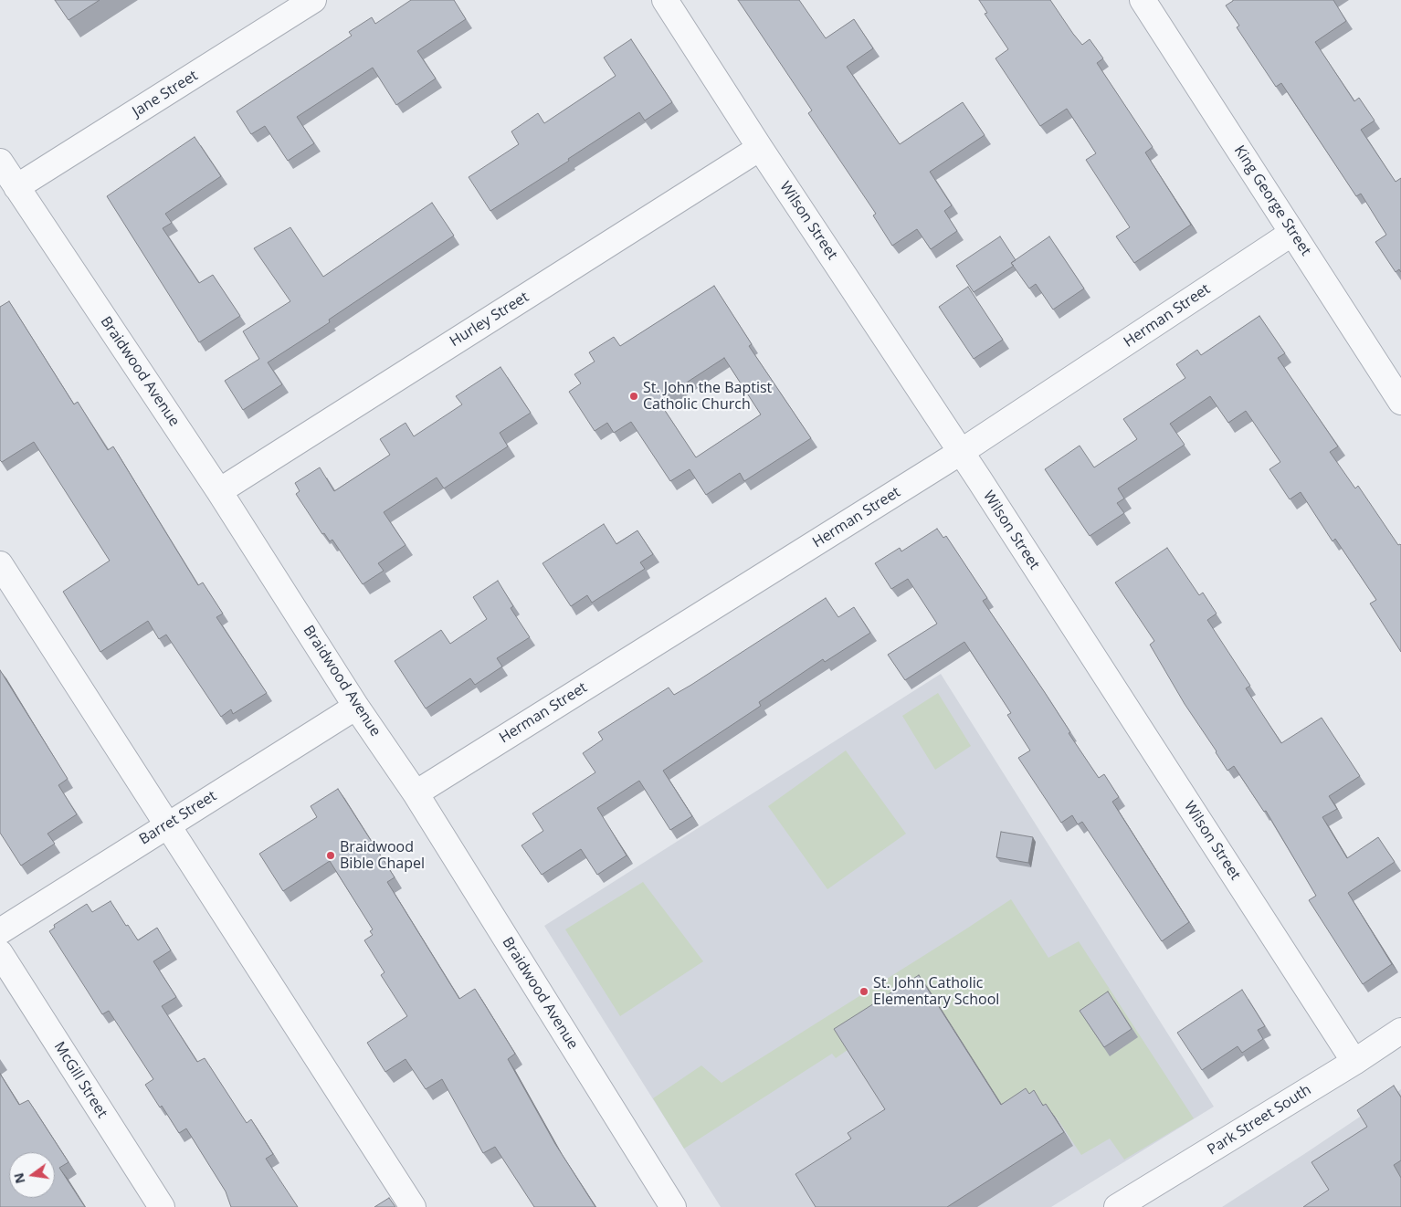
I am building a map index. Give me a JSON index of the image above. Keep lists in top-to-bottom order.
{
  "streets": {
    "street": [
      "Jane Street",
      "King George Street",
      "Wilson Street",
      "Herman Street",
      "Hurley Street",
      "Braidwood Avenue",
      "Barret Street",
      "McGill Street",
      "Park Street South"
    ]
  },
  "crossings": [
    ["Jane Street", "Braidwood Avenue"],
    ["King George Street", "Herman Street"],
    ["Wilson Street", "Herman Street"],
    ["Wilson Street", "Hurley Street"],
    ["Wilson Street", "Park Street South"],
    ["Herman Street", "Braidwood Avenue"],
    ["Hurley Street", "Braidwood Avenue"],
    ["Braidwood Avenue", "Barret Street"]
  ],
  "places": ["St. John the Baptist Catholic Church", "Braidwood Bible Chapel", "St. John Catholic Elementary School"],
  "north": "left"
}
